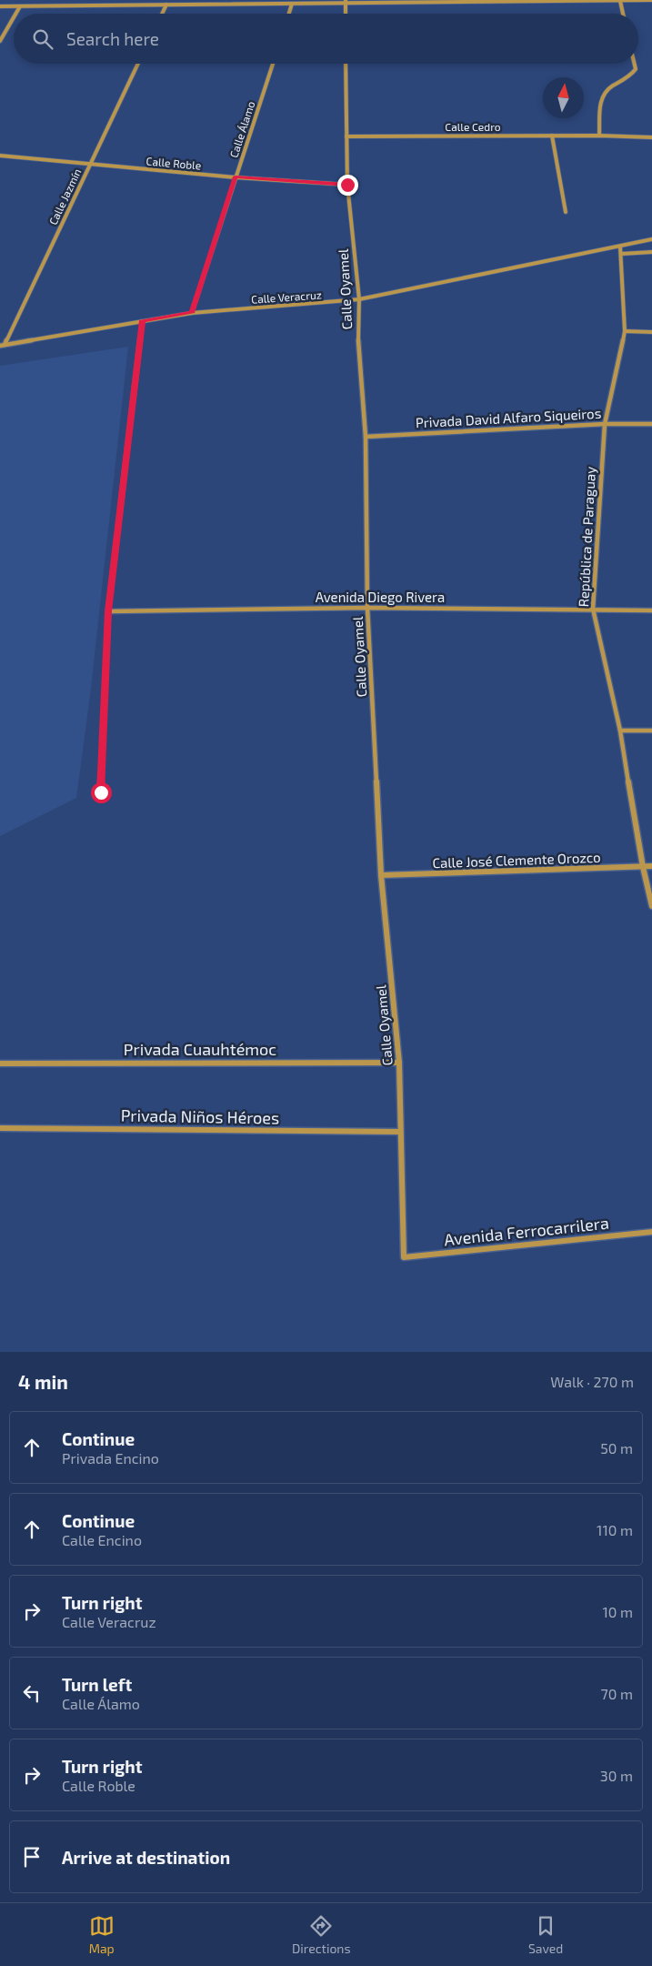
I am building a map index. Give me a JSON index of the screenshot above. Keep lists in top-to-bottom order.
{
  "streets": {
    "street": [
      "Calle Cedro",
      "Calle Álamo",
      "Calle Roble",
      "Calle Jazmín",
      "Calle Oyamel",
      "Calle Veracruz",
      "Privada David Alfaro Siqueiros",
      "República de Paraguay",
      "Avenida Diego Rivera",
      "Calle José Clemente Orozco",
      "Privada Cuauhtémoc",
      "Privada Niños Héroes",
      "Avenida Ferrocarrilera"
    ]
  },
  "crossings": [
    ["Calle Cedro", "Calle Oyamel"],
    ["Calle Álamo", "Calle Roble"],
    ["Calle Álamo", "Calle Veracruz"],
    ["Calle Roble", "Calle Jazmín"],
    ["Calle Roble", "Calle Oyamel"],
    ["Calle Jazmín", "Calle Veracruz"],
    ["Calle Oyamel", "Calle Veracruz"],
    ["Calle Oyamel", "Privada David Alfaro Siqueiros"],
    ["Calle Oyamel", "Avenida Diego Rivera"],
    ["Calle Oyamel", "Calle José Clemente Orozco"],
    ["Calle Oyamel", "Privada Cuauhtémoc"],
    ["Calle Oyamel", "Privada Niños Héroes"],
    ["Calle Oyamel", "Avenida Ferrocarrilera"],
    ["Calle Veracruz", "República de Paraguay"],
    ["Privada David Alfaro Siqueiros", "República de Paraguay"],
    ["República de Paraguay", "Avenida Diego Rivera"],
    ["República de Paraguay", "Calle José Clemente Orozco"]
  ],
  "north": "top",
  "page": {
    "search": "Search here",
    "heading": ["4 min", "Walk · 270 m"],
    "list": [
      ["Continue", "Privada Encino", "50 m"],
      ["Continue", "Calle Encino", "110 m"],
      ["Turn right", "Calle Veracruz", "10 m"],
      ["Turn left", "Calle Álamo", "70 m"],
      ["Turn right", "Calle Roble", "30 m"],
      "Arrive at destination"
    ],
    "nav": ["Map", "Directions", "Saved"]
  }
}
